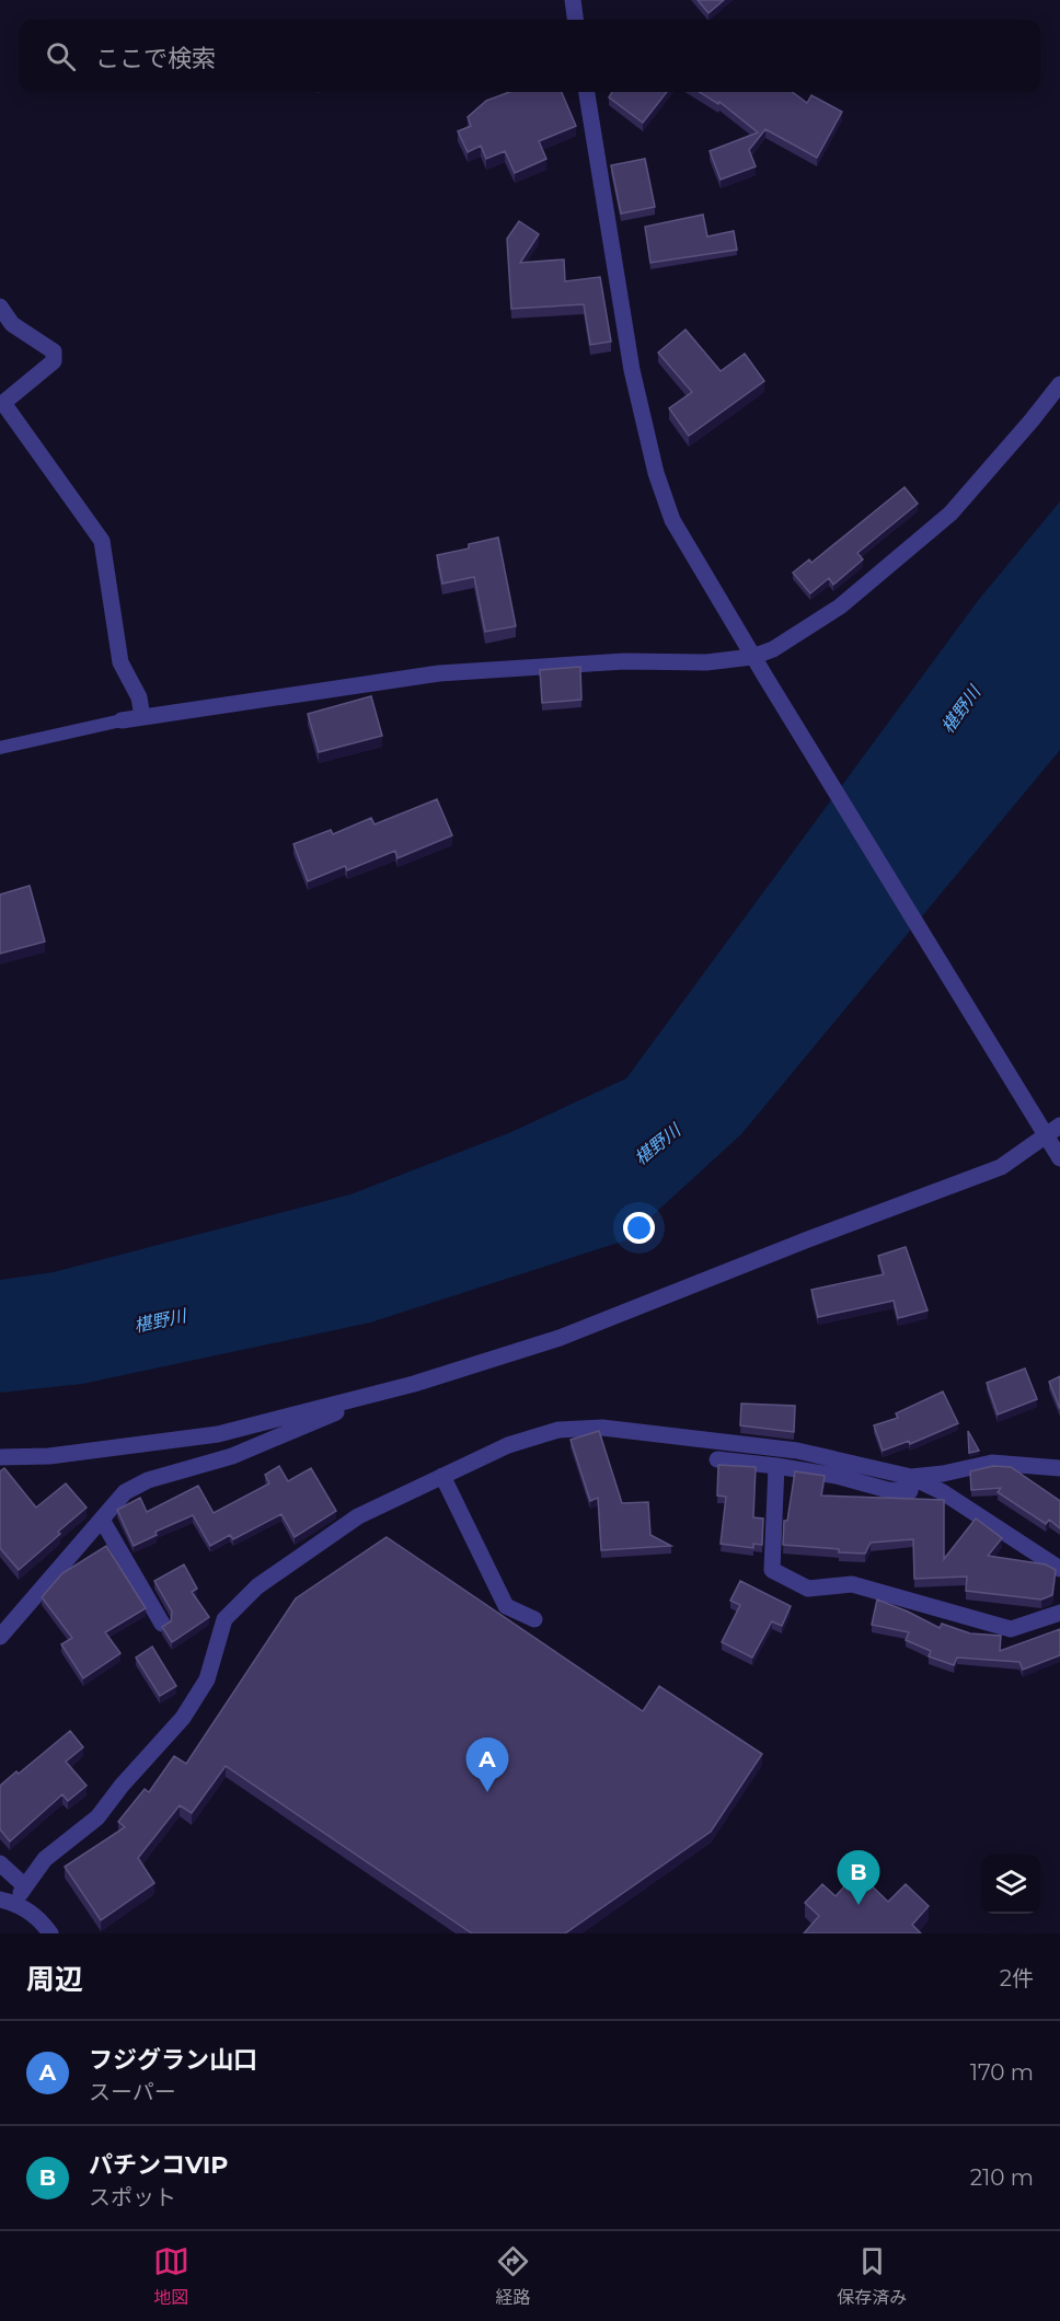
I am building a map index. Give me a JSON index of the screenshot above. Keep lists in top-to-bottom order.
{
  "water": ["椹野川"],
  "page": {
    "search": "ここで検索",
    "pins": ["A", "B"],
    "heading": ["周辺", "2件"],
    "list": [
      {
        "mark": "A",
        "name": "フジグラン山口",
        "note": "スーパー",
        "value": "170 m"
      },
      {
        "mark": "B",
        "name": "パチンコVIP",
        "note": "スポット",
        "value": "210 m"
      }
    ],
    "nav": ["地図", "経路", "保存済み"]
  }
}
